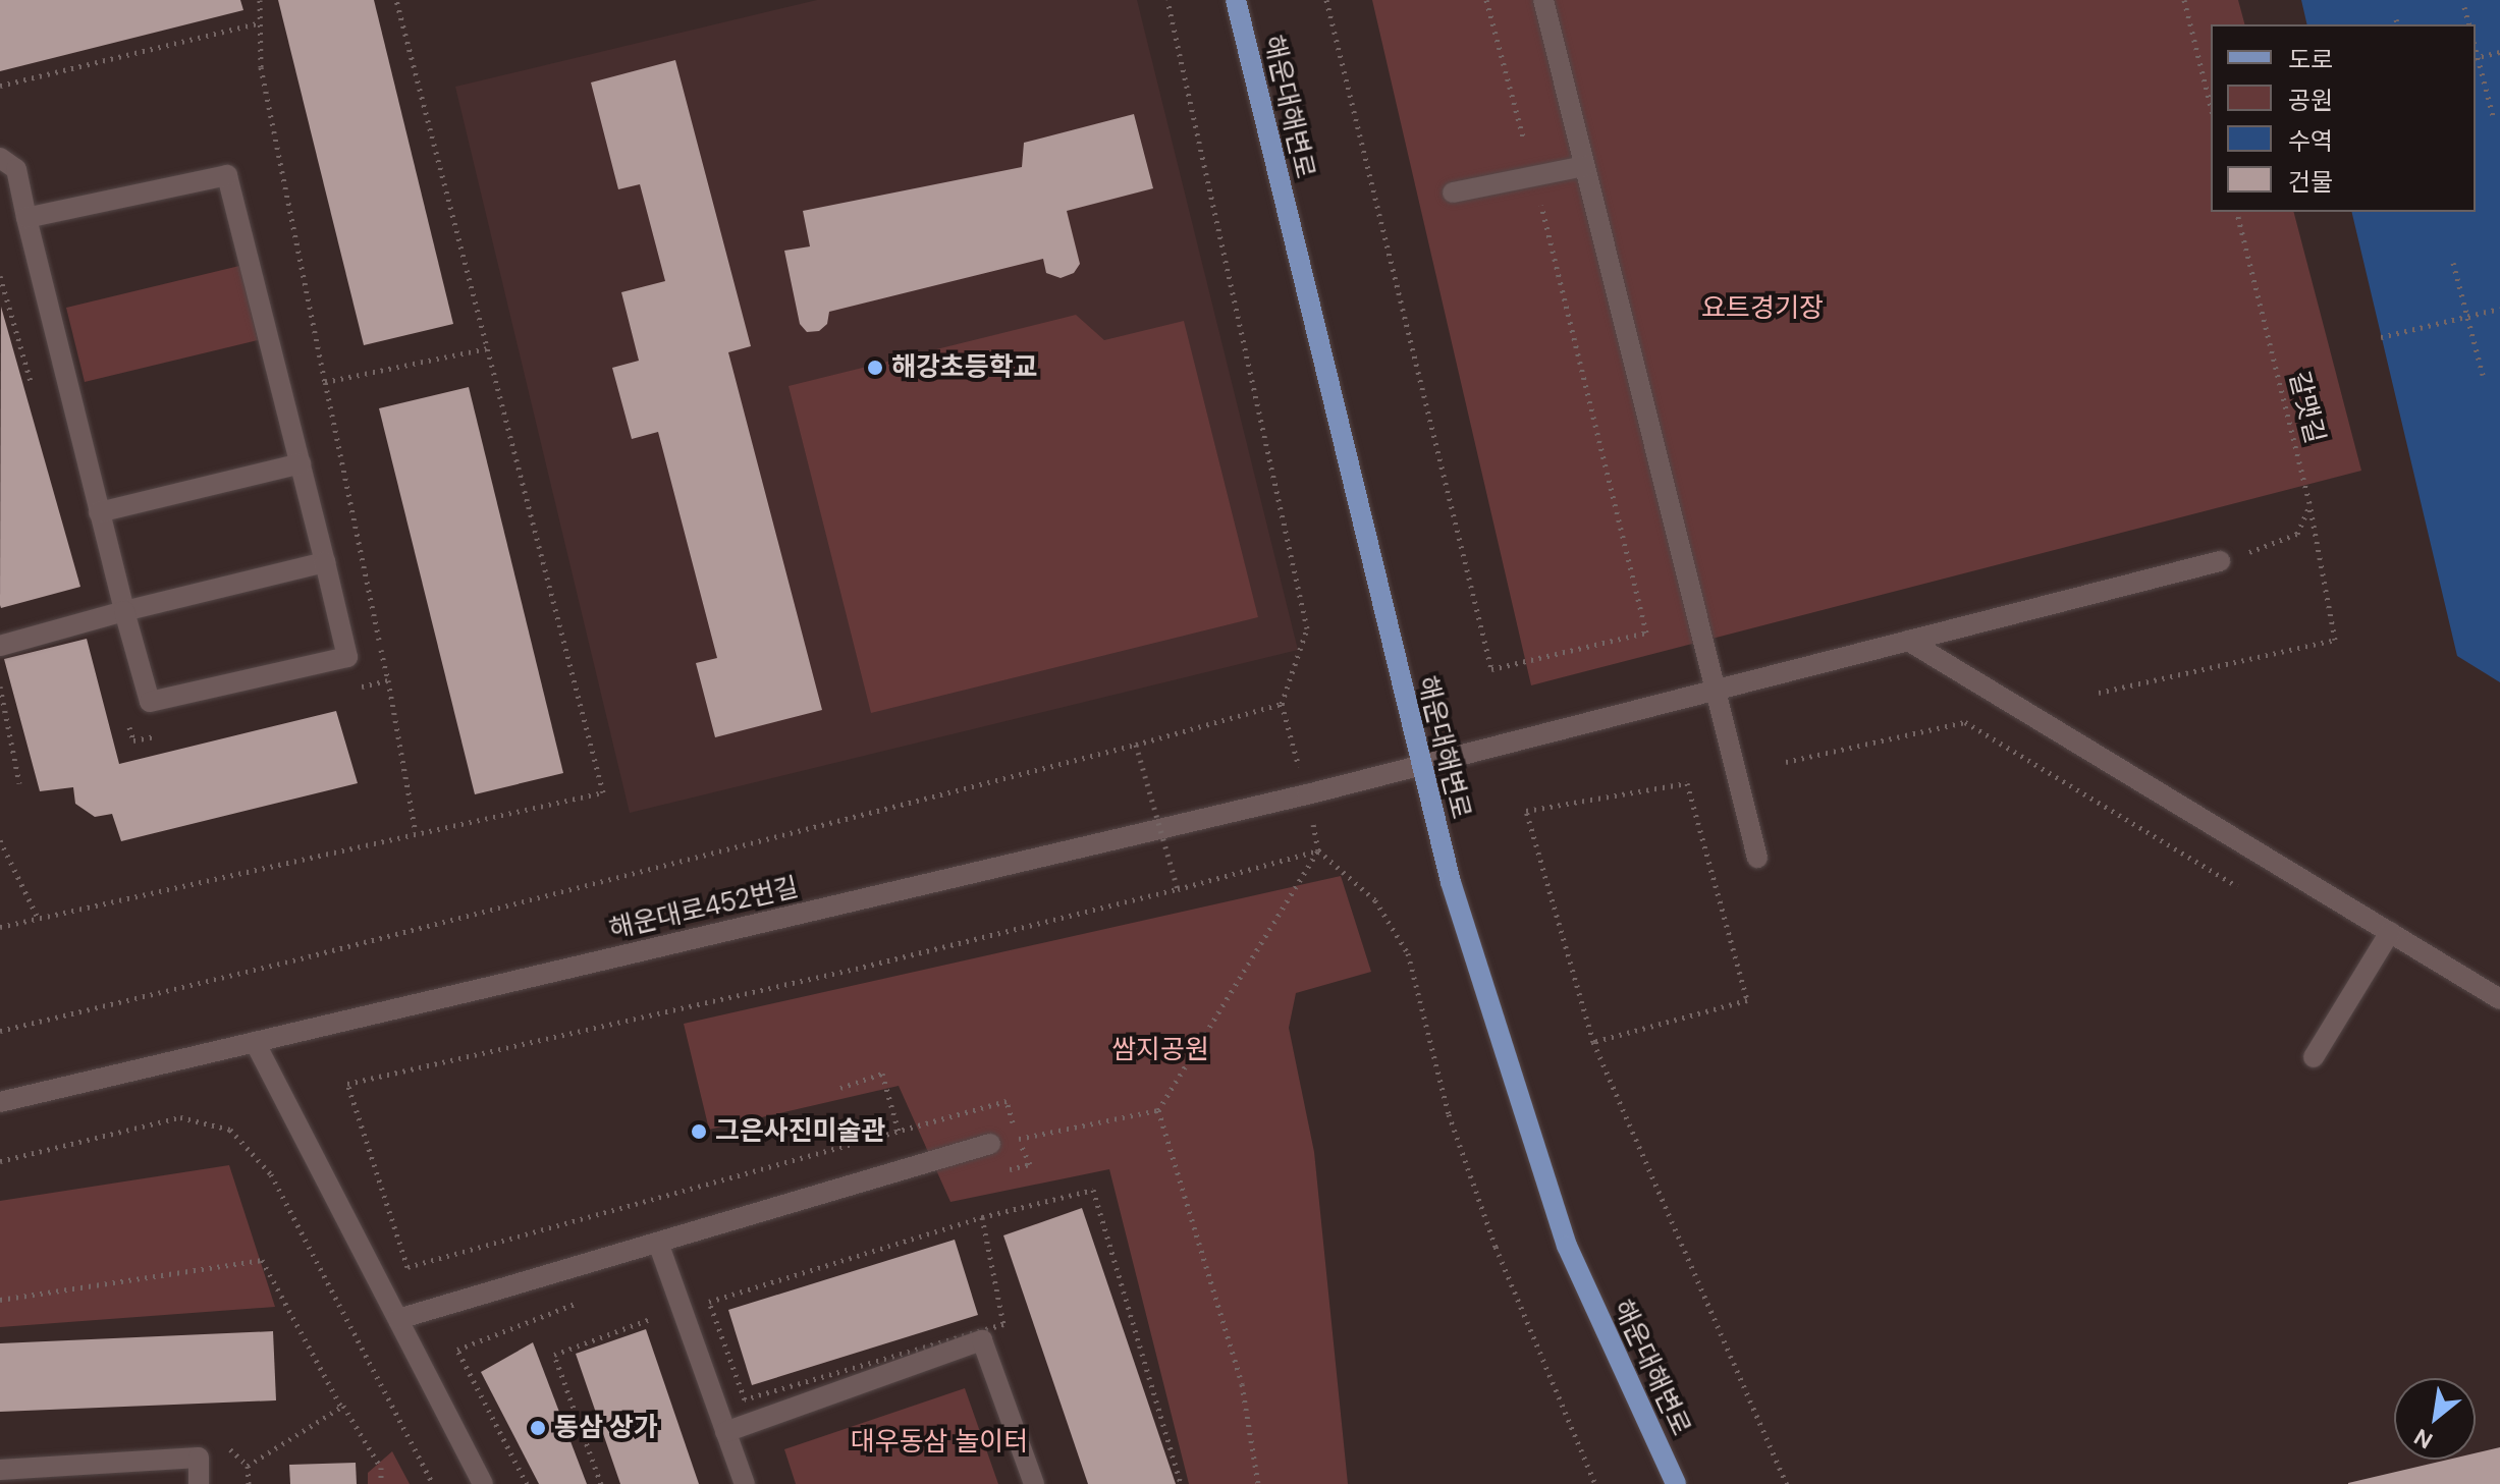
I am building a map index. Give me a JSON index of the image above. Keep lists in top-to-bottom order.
{
  "streets": {
    "main road": ["해운대해변로"],
    "street": ["해운대로452번길"],
    "path": ["갈맷길"]
  },
  "crossings": [
    ["해운대해변로", "해운대로452번길"]
  ],
  "parks": ["요트경기장", "쌈지공원", "대우동삼 놀이터"],
  "places": ["해강초등학교", "그은사진미술관", "동삼 상가"],
  "legend": [
    "도로",
    "공원",
    "수역",
    "건물"
  ],
  "north": "bottom left"
}
